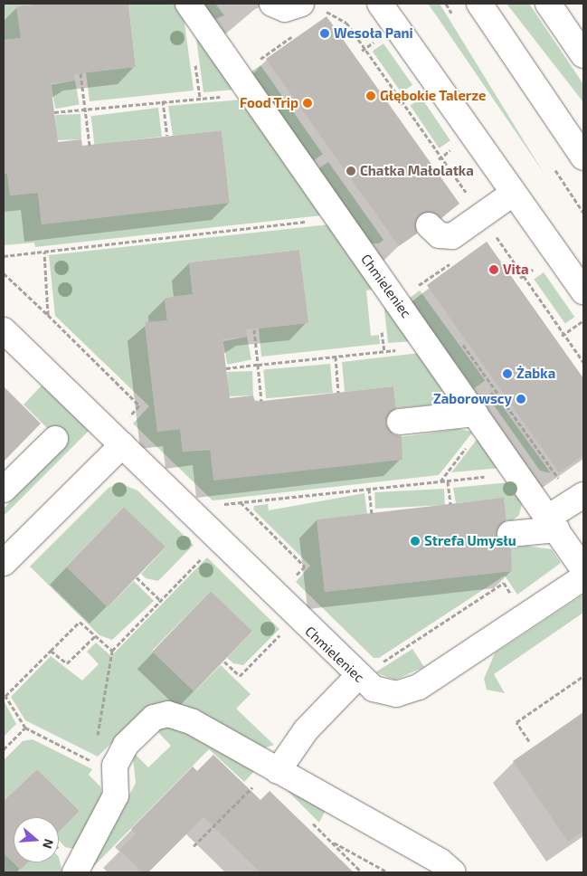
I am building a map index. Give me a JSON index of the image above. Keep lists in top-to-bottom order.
{
  "streets": {
    "street": ["Chmieleniec"]
  },
  "places": [
    "Wesoła Pani",
    "Głębokie Talerze",
    "Food Trip",
    "Chatka Małolatka",
    "Vita",
    "Żabka",
    "Zaborowscy",
    "Strefa Umysłu"
  ],
  "north": "right"
}
